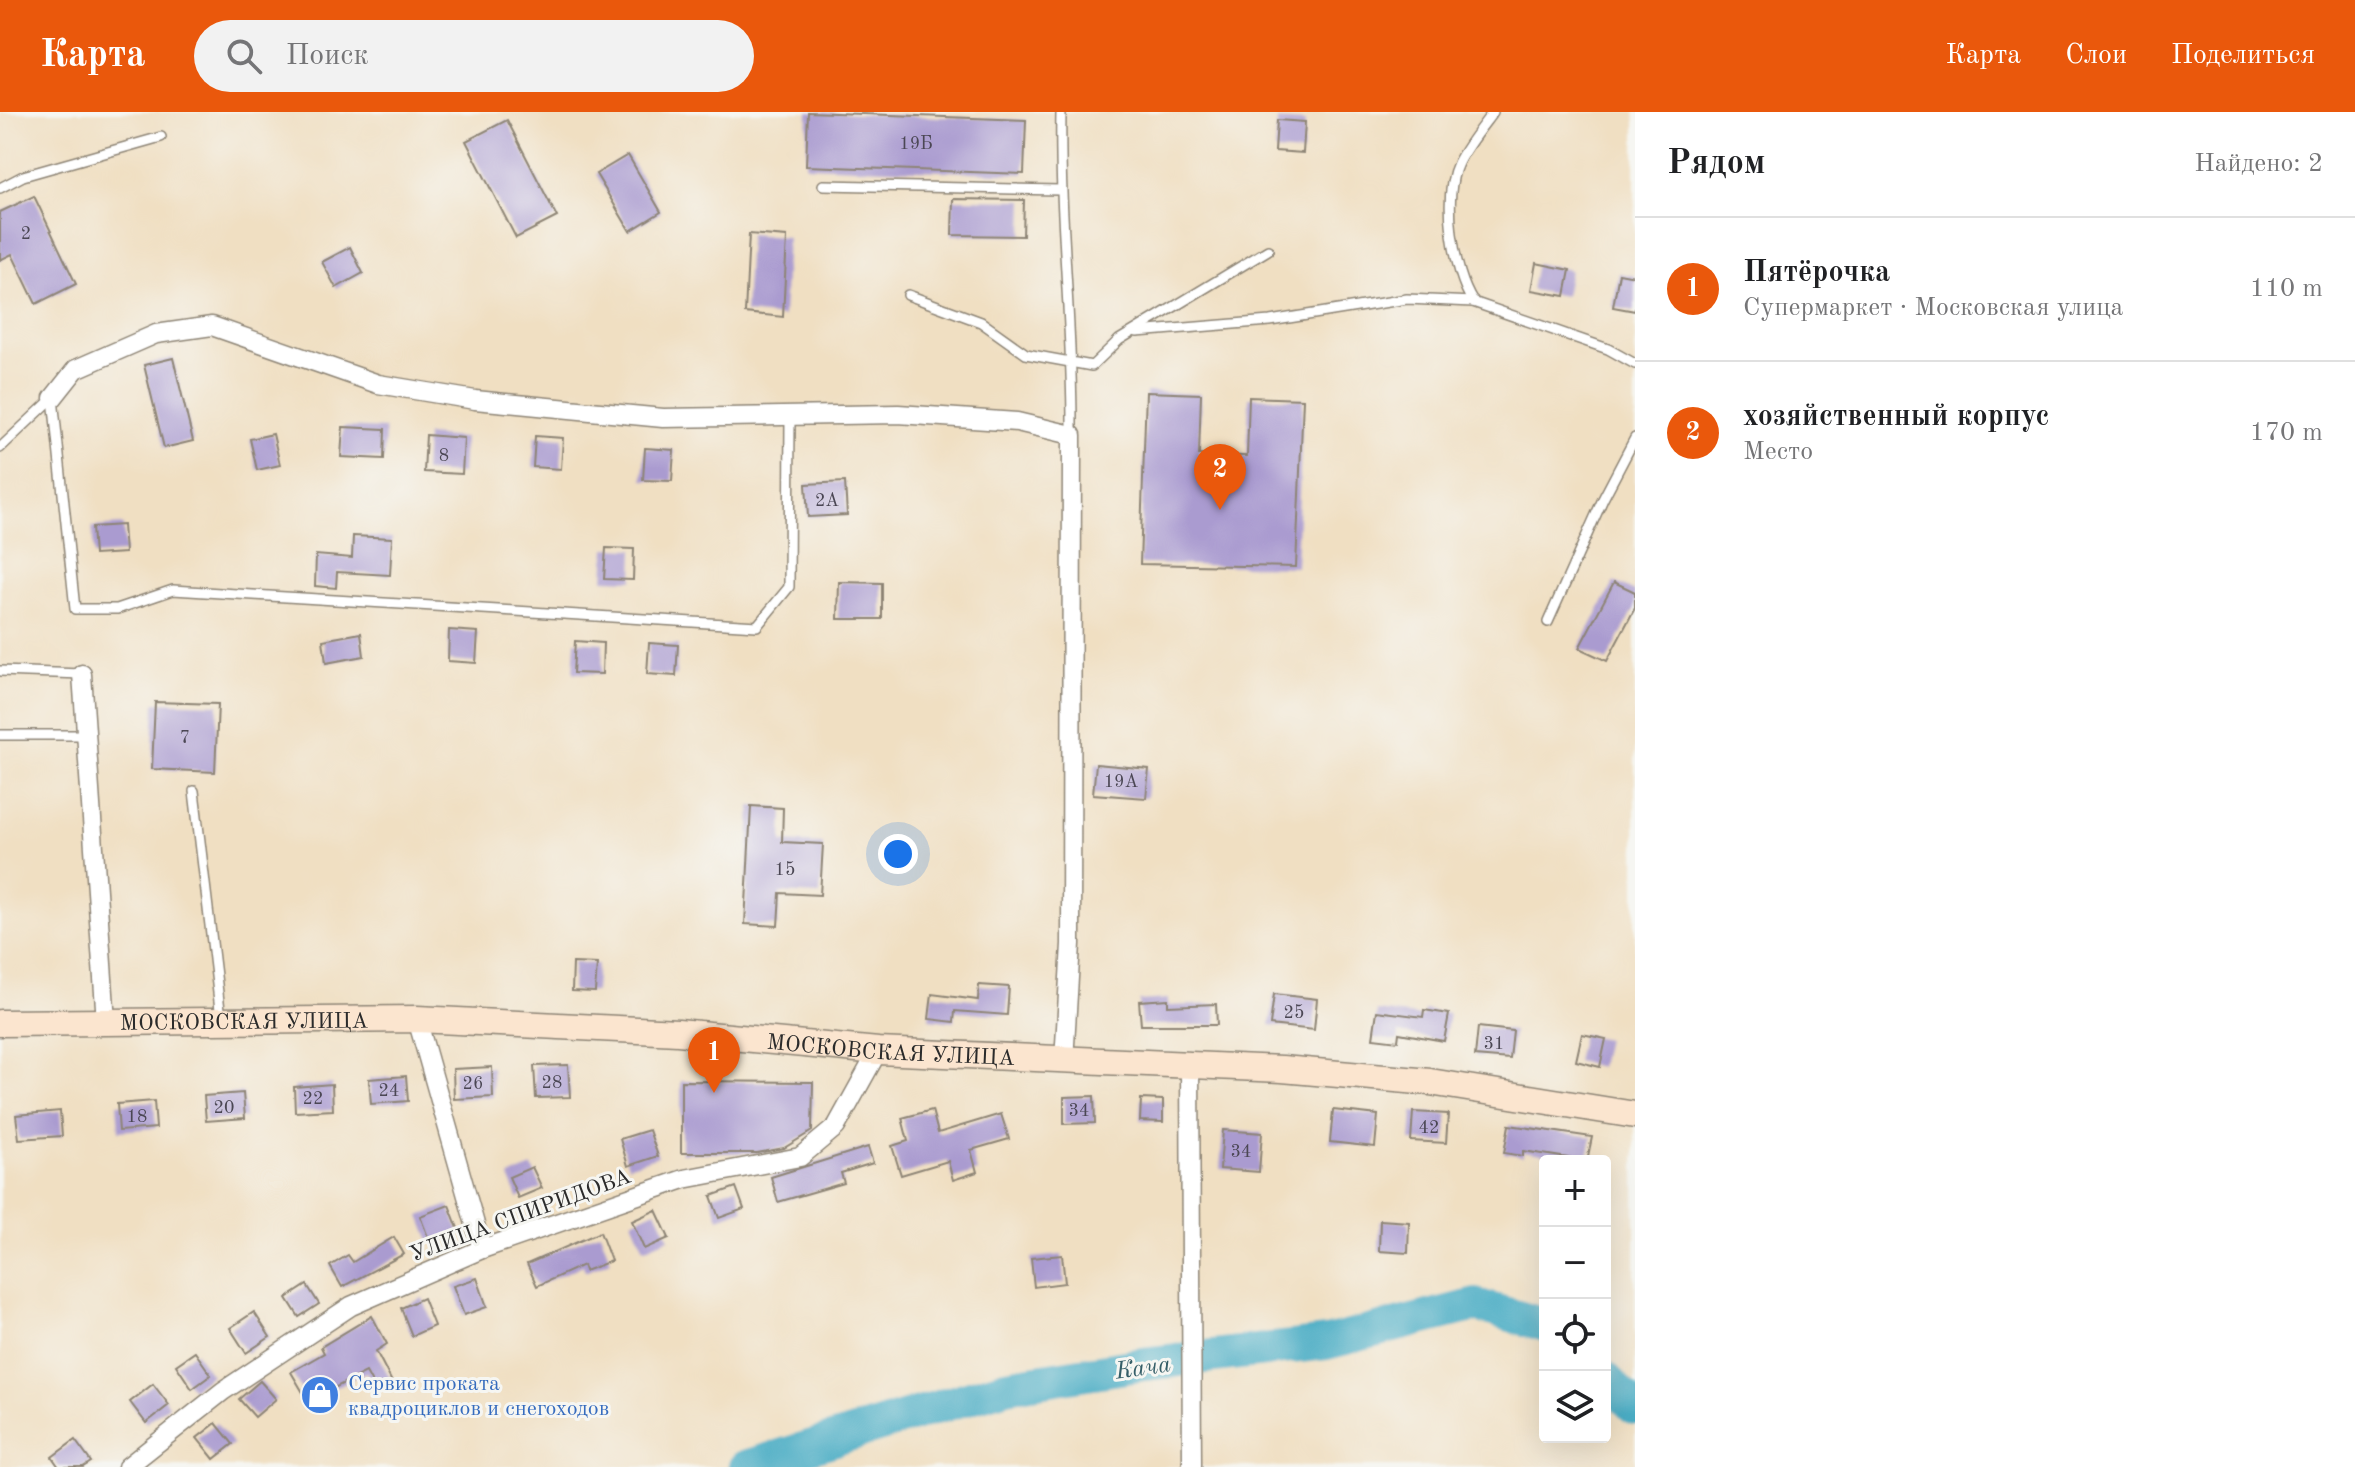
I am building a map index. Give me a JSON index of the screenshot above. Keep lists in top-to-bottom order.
{
  "streets": {
    "street": ["МОСКОВСКАЯ УЛИЦА", "УЛИЦА СПИРИДОВА"]
  },
  "crossings": [
    ["МОСКОВСКАЯ УЛИЦА", "УЛИЦА СПИРИДОВА"]
  ],
  "water": ["Кача"],
  "places": {
    "shop": ["Сервис проката квадроциклов и снегоходов"]
  },
  "house_numbers": [
    "19Б",
    "2",
    "8",
    "2А",
    "7",
    "19А",
    "15",
    "25",
    "31",
    "28",
    "26",
    "24",
    "22",
    "20",
    "34",
    "18",
    "42",
    "34"
  ],
  "page": {
    "header": "Карта",
    "search": "Поиск",
    "nav": ["Карта", "Слои", "Поделиться"],
    "heading": ["Рядом", "Найдено: 2"],
    "list": [
      {
        "mark": "1",
        "name": "Пятёрочка",
        "note": "Супермаркет · Московская улица",
        "value": "110 m"
      },
      {
        "mark": "2",
        "name": "хозяйственный корпус",
        "note": "Место",
        "value": "170 m"
      }
    ],
    "pins": ["2", "1"],
    "map_buttons": ["+", "−"]
  }
}
